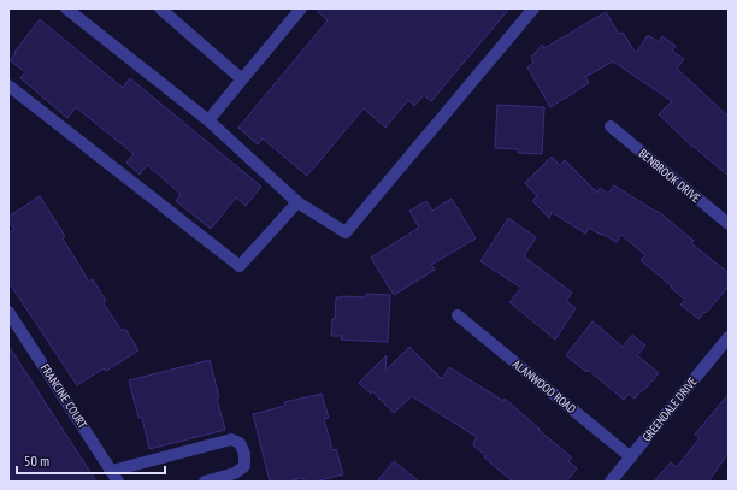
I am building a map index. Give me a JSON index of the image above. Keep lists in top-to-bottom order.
{
  "streets": {
    "street": [
      "BENBROOK DRIVE",
      "ALANWOOD ROAD",
      "FRANCINE COURT",
      "GREENDALE DRIVE"
    ]
  },
  "crossings": [
    ["ALANWOOD ROAD", "GREENDALE DRIVE"]
  ],
  "scale_bar": "50 m"
}
